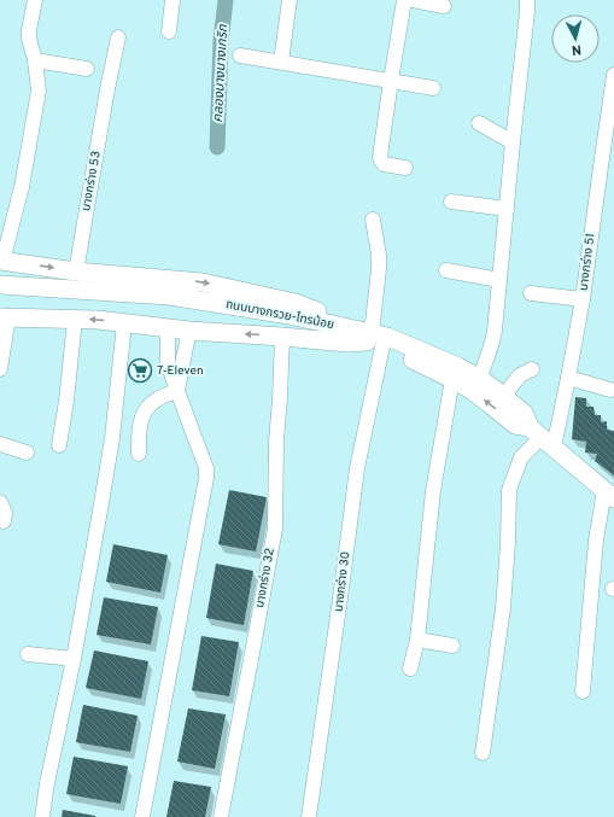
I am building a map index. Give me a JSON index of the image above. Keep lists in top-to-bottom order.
{
  "streets": {
    "main road": ["ถนนบางกรวย-ไทรน้อย"],
    "street": [
      "บางกร่าง 53",
      "บางกร่าง 51",
      "บางกร่าง 32",
      "บางกร่าง 30"
    ]
  },
  "crossings": [
    ["บางกร่าง 51", "ถนนบางกรวย-ไทรน้อย"],
    ["ถนนบางกรวย-ไทรน้อย", "บางกร่าง 30"]
  ],
  "water": ["คลองบางนางเกริก"],
  "places": {
    "supermarket": ["7-Eleven"]
  },
  "north": "bottom"
}
